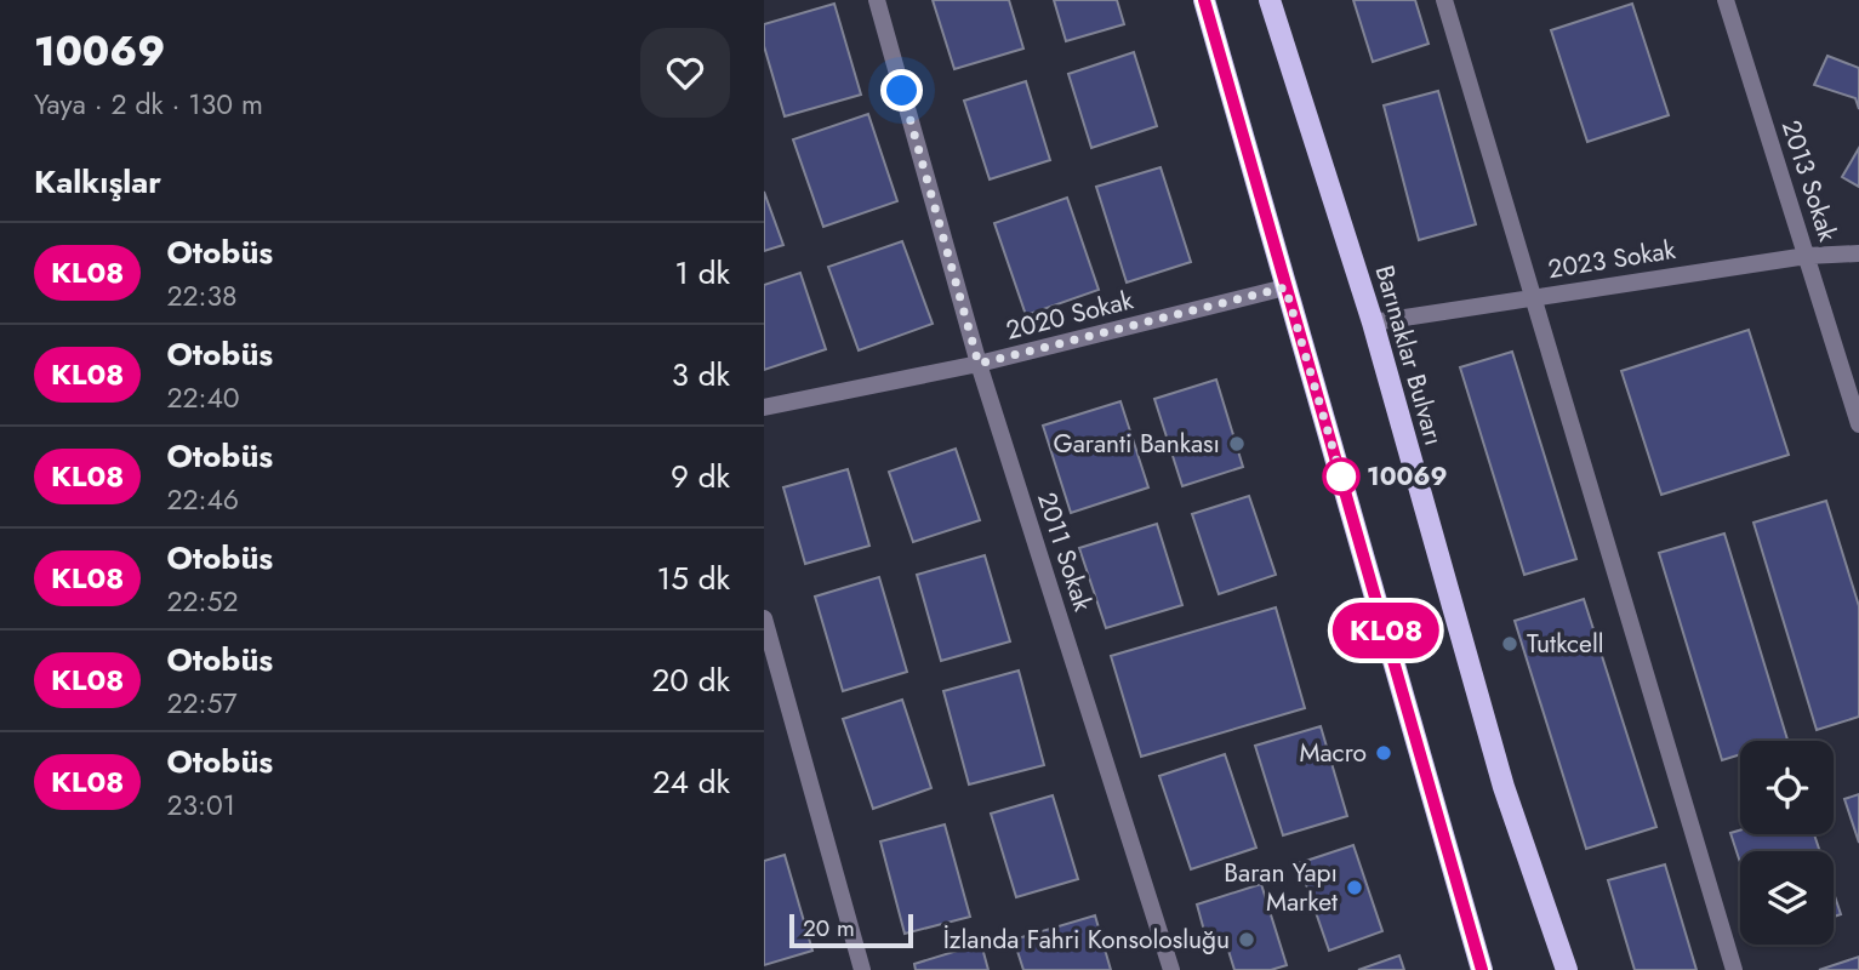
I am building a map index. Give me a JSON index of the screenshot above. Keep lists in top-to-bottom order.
{
  "streets": {
    "main road": ["Barınaklar Bulvarı"],
    "street": [
      "2013 Sokak",
      "2023 Sokak",
      "2020 Sokak",
      "2011 Sokak"
    ]
  },
  "crossings": [
    ["2013 Sokak", "2023 Sokak"],
    ["2023 Sokak", "Barınaklar Bulvarı"],
    ["2020 Sokak", "2011 Sokak"]
  ],
  "places": [
    "Garanti Bankası",
    "10069",
    "Tutkcell",
    "Macro",
    "Baran Yapı Market",
    "İzlanda Fahri Konsolosluğu"
  ],
  "lines": ["bus line KL08"],
  "scale_bar": "20 m",
  "page": {
    "heading": [
      ["10069", "Yaya · 2 dk · 130 m"],
      "Kalkışlar"
    ],
    "on_map": "KL08",
    "list": [
      {
        "mark": "KL08",
        "name": "Otobüs",
        "note": "22:38",
        "value": "1 dk"
      },
      {
        "mark": "KL08",
        "name": "Otobüs",
        "note": "22:40",
        "value": "3 dk"
      },
      {
        "mark": "KL08",
        "name": "Otobüs",
        "note": "22:46",
        "value": "9 dk"
      },
      {
        "mark": "KL08",
        "name": "Otobüs",
        "note": "22:52",
        "value": "15 dk"
      },
      {
        "mark": "KL08",
        "name": "Otobüs",
        "note": "22:57",
        "value": "20 dk"
      },
      {
        "mark": "KL08",
        "name": "Otobüs",
        "note": "23:01",
        "value": "24 dk"
      }
    ],
    "scale": "20 m"
  }
}
